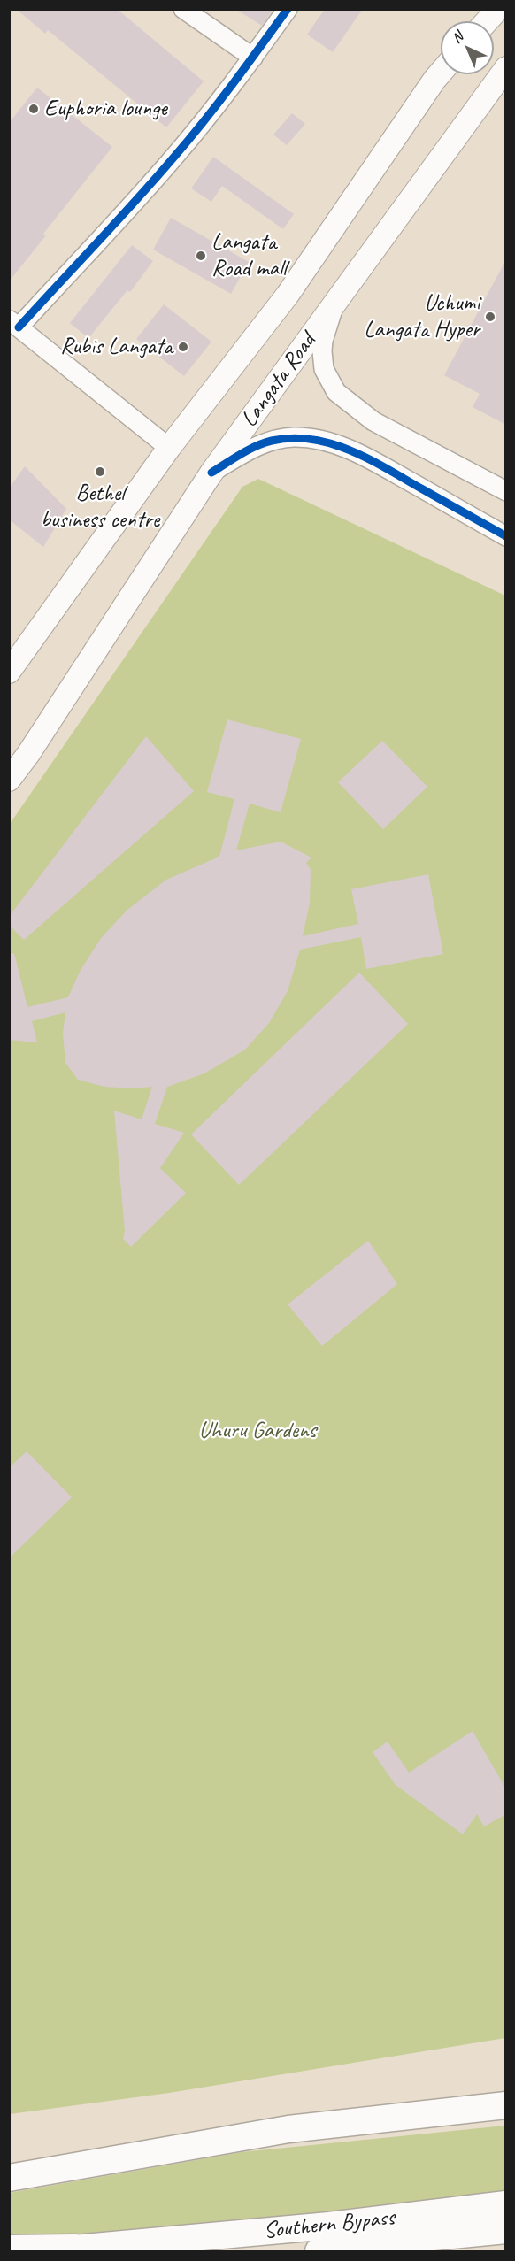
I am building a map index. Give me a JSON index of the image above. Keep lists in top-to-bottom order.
{
  "streets": {
    "highway": ["Southern Bypass"],
    "main road": ["Langata Road"]
  },
  "parks": ["Uhuru Gardens"],
  "places": [
    "Euphoria lounge",
    "Langata Road mall",
    "Uchumi Langata Hyper",
    "Rubis Langata",
    "Bethel business centre"
  ],
  "north": "top left"
}
